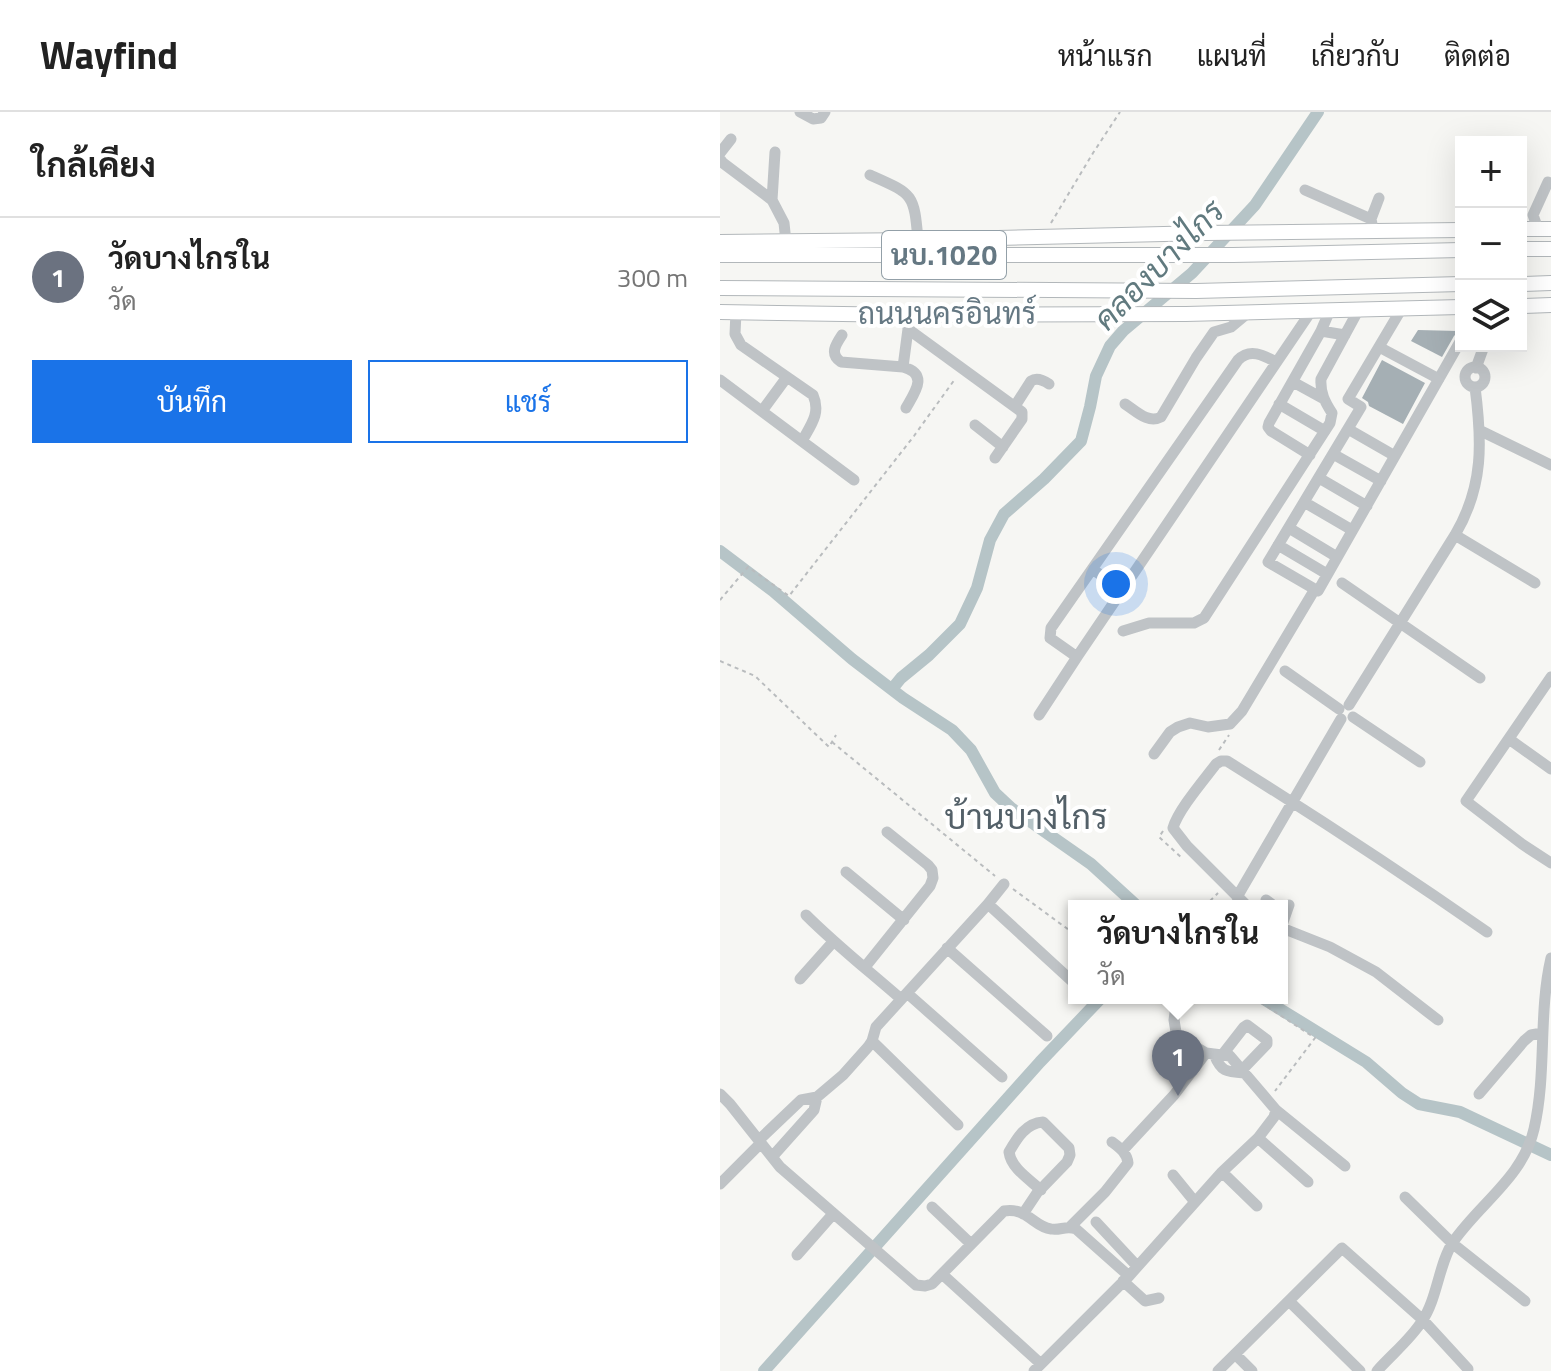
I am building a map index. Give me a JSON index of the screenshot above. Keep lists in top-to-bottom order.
{
  "streets": {
    "main road": ["นบ.1020", "ถนนนครอินทร์"]
  },
  "districts": ["บ้านบางไกร"],
  "water": ["คลองบางไกร"],
  "page": {
    "header": "Wayfind",
    "nav": [
      "หน้าแรก",
      "แผนที่",
      "เกี่ยวกับ",
      "ติดต่อ"
    ],
    "heading": "ใกล้เคียง",
    "map_buttons": ["+", "−"],
    "list": [
      {
        "mark": "1",
        "name": "วัดบางไกรใน",
        "note": "วัด",
        "value": "300 m"
      }
    ],
    "buttons": ["บันทึก", "แชร์"],
    "popup": ["วัดบางไกรใน", "วัด"],
    "pins": "1"
  }
}
